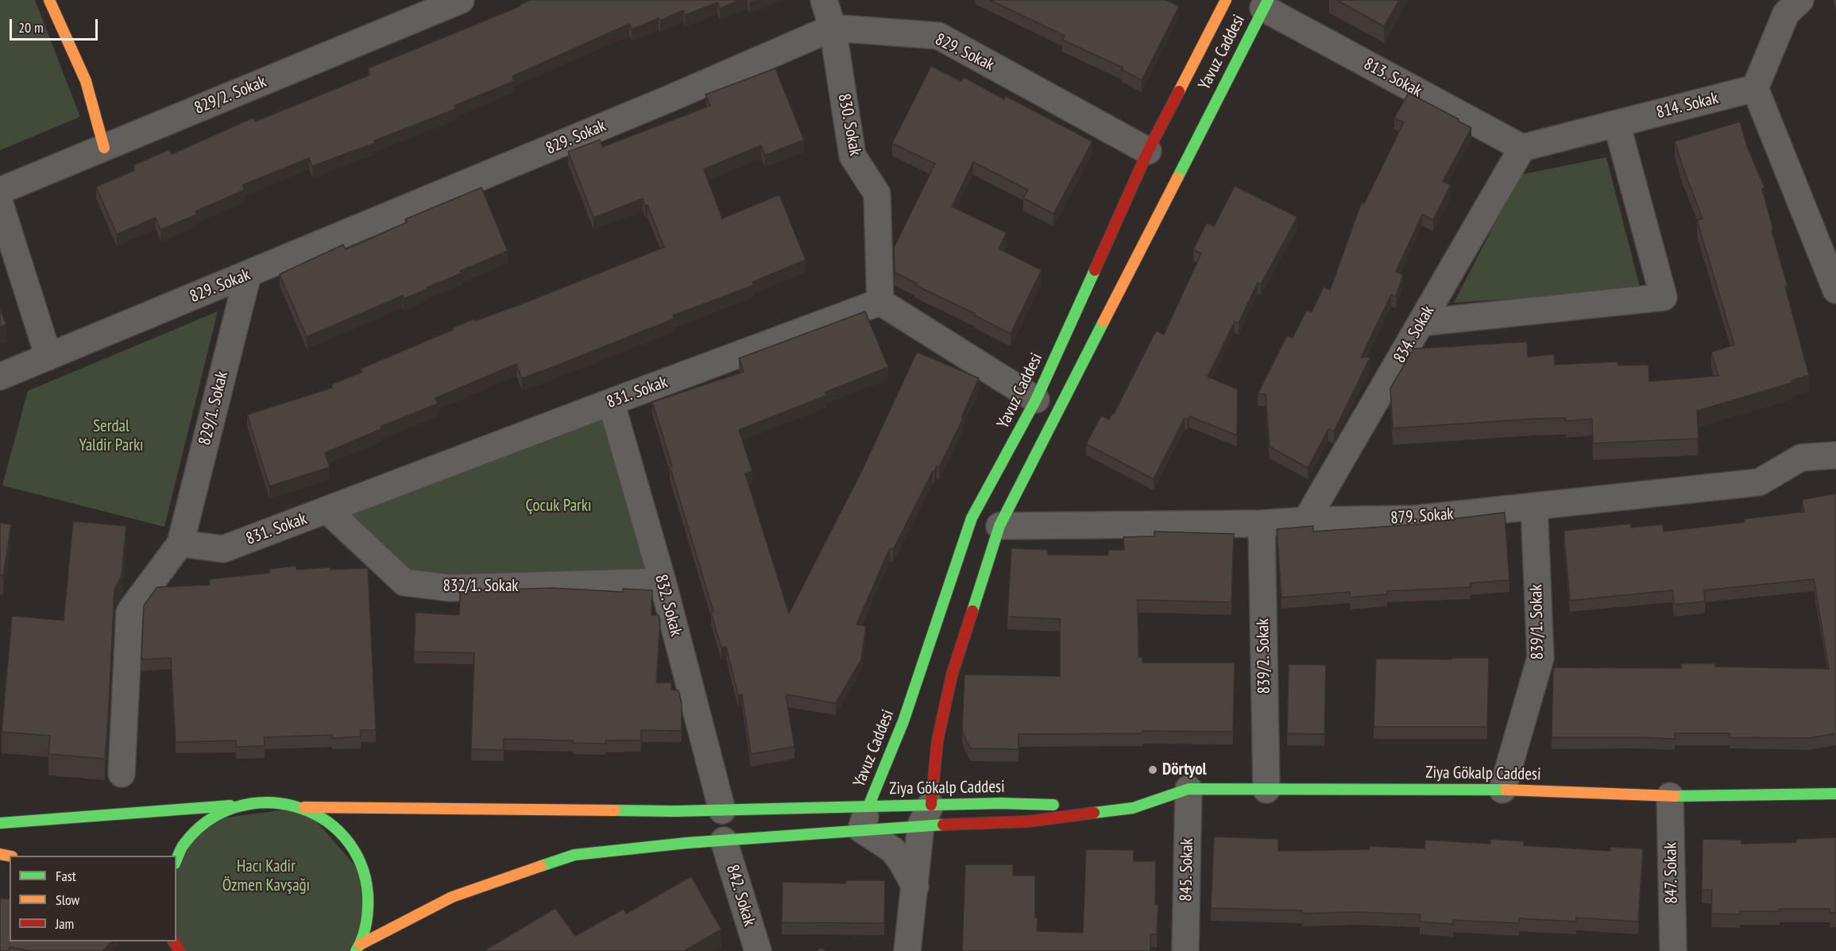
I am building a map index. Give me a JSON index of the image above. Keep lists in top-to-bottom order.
{
  "streets": {
    "main road": ["Yavuz Caddesi", "Ziya Gökalp Caddesi"],
    "street": [
      "829. Sokak",
      "813. Sokak",
      "829/2. Sokak",
      "814. Sokak",
      "830. Sokak",
      "834. Sokak",
      "831. Sokak",
      "829/1. Sokak",
      "879. Sokak",
      "832/1. Sokak",
      "832. Sokak",
      "839/1. Sokak",
      "839/2. Sokak",
      "845. Sokak",
      "847. Sokak",
      "842. Sokak"
    ]
  },
  "crossings": [
    ["829. Sokak", "Yavuz Caddesi"],
    ["829. Sokak", "830. Sokak"],
    ["829. Sokak", "829/1. Sokak"],
    ["Yavuz Caddesi", "813. Sokak"],
    ["Yavuz Caddesi", "879. Sokak"],
    ["Yavuz Caddesi", "Ziya Gökalp Caddesi"],
    ["813. Sokak", "814. Sokak"],
    ["813. Sokak", "834. Sokak"],
    ["814. Sokak", "834. Sokak"],
    ["830. Sokak", "831. Sokak"],
    ["834. Sokak", "879. Sokak"],
    ["831. Sokak", "829/1. Sokak"],
    ["831. Sokak", "832/1. Sokak"],
    ["831. Sokak", "832. Sokak"],
    ["879. Sokak", "839/1. Sokak"],
    ["879. Sokak", "839/2. Sokak"],
    ["832/1. Sokak", "832. Sokak"],
    ["832. Sokak", "Ziya Gökalp Caddesi"],
    ["839/1. Sokak", "Ziya Gökalp Caddesi"],
    ["839/2. Sokak", "Ziya Gökalp Caddesi"],
    ["Ziya Gökalp Caddesi", "845. Sokak"],
    ["Ziya Gökalp Caddesi", "847. Sokak"],
    ["Ziya Gökalp Caddesi", "842. Sokak"]
  ],
  "parks": ["Serdal Yaldir Parkı", "Çocuk Parkı", "Hacı Kadir Özmen Kavşağı"],
  "places": ["Dörtyol"],
  "legend": ["Fast", "Slow", "Jam"],
  "scale_bar": "20 m"
}
